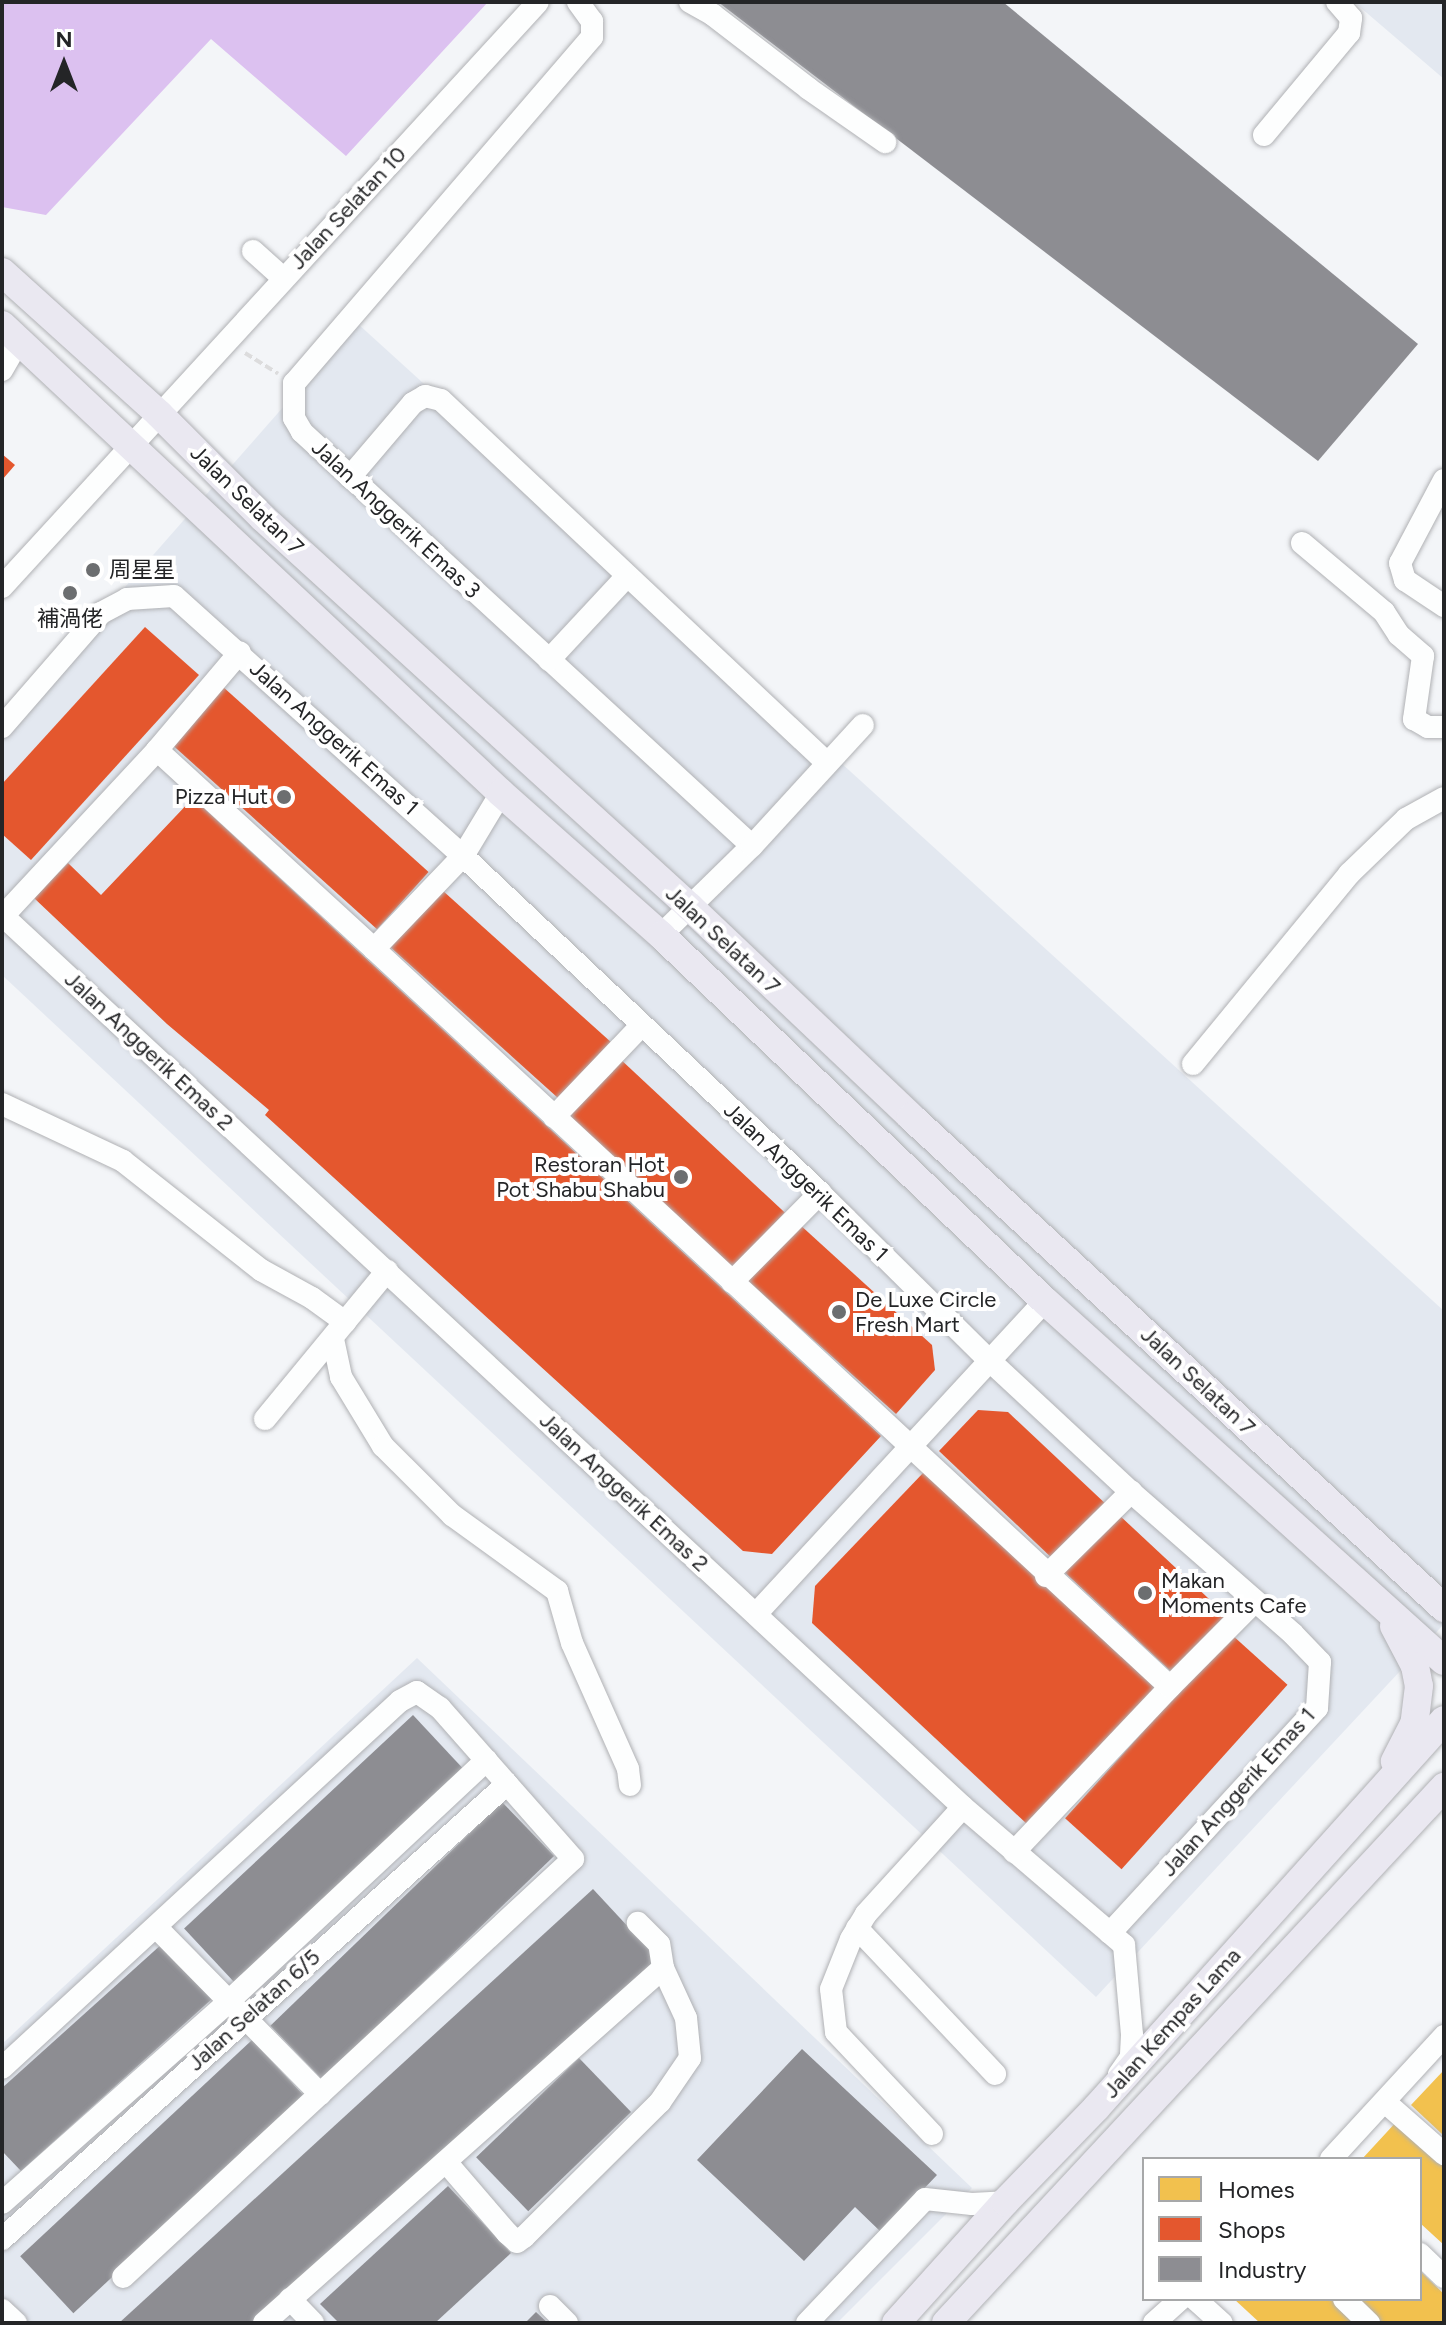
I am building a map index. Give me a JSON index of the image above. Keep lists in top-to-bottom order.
{
  "streets": {
    "main road": ["Jalan Selatan 7", "Jalan Kempas Lama"],
    "street": [
      "Jalan Selatan 10",
      "Jalan Anggerik Emas 3",
      "Jalan Anggerik Emas 1",
      "Jalan Anggerik Emas 2",
      "Jalan Selatan 6/5"
    ]
  },
  "crossings": [
    ["Jalan Selatan 10", "Jalan Selatan 7"],
    ["Jalan Anggerik Emas 1", "Jalan Anggerik Emas 2"],
    ["Jalan Anggerik Emas 2", "Jalan Kempas Lama"]
  ],
  "places": [
    "周星星",
    "補渦佬",
    "Pizza Hut",
    "Restoran Hot Pot Shabu Shabu",
    "De Luxe Circle Fresh Mart",
    "Makan Moments Cafe"
  ],
  "legend": ["Homes", "Shops", "Industry"],
  "north": "top"
}
